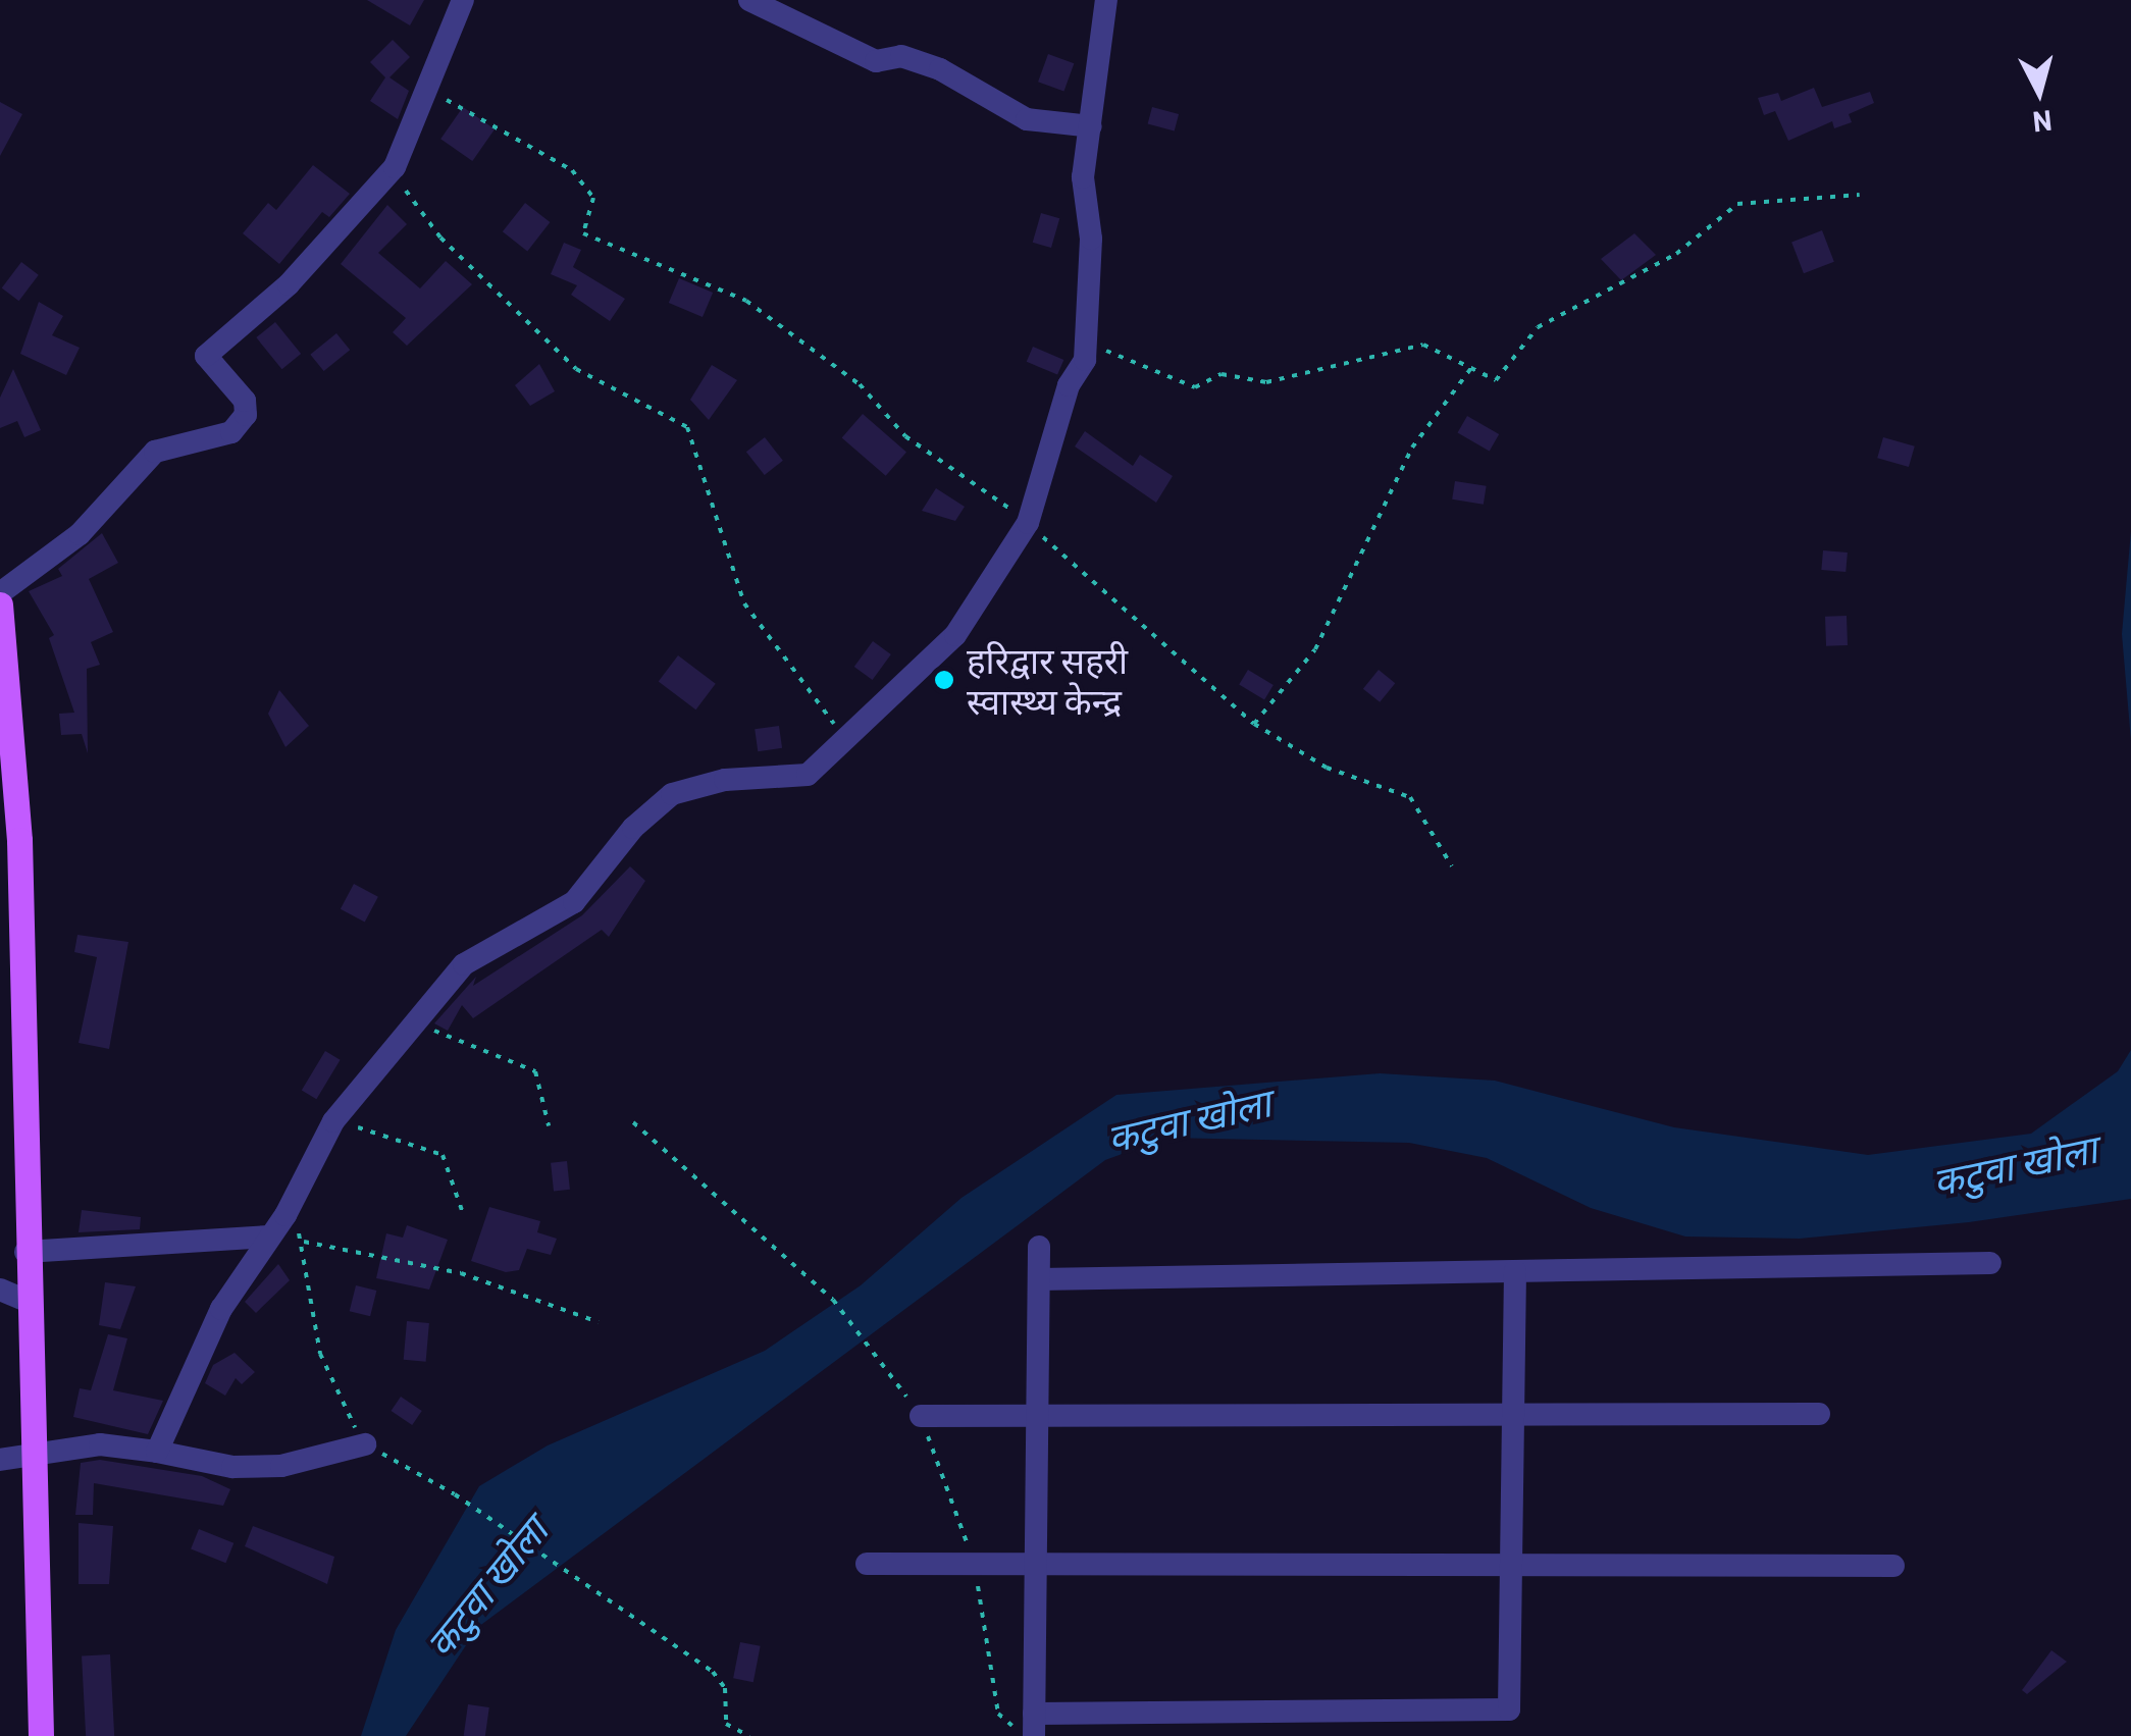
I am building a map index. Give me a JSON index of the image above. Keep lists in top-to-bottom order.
{
  "water": ["कटुवा खोला"],
  "places": ["हरिद्वार सहरी स्वास्थ्य केन्द्र"],
  "north": "bottom"
}
